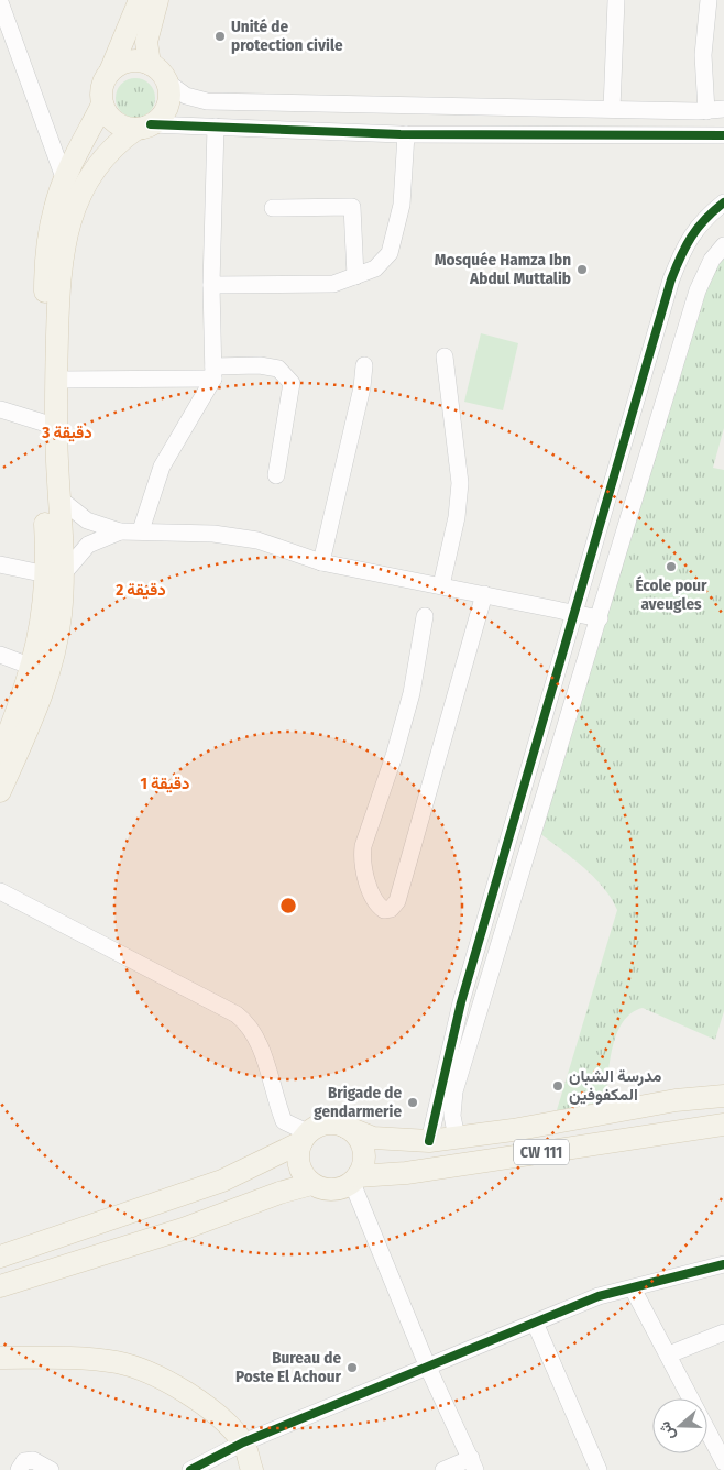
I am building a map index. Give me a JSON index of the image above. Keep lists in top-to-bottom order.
{
  "streets": {
    "main road": ["CW 111"]
  },
  "places": [
    "Unité de protection civile",
    "Mosquée Hamza Ibn Abdul Muttalib",
    "École pour aveugles",
    "مدرسة الشبان المكفوفين",
    "Brigade de gendarmerie",
    "Bureau de Poste El Achour"
  ],
  "north": "left",
  "rings": ["3 دقيقة", "2 دقيقة", "1 دقيقة"]
}
